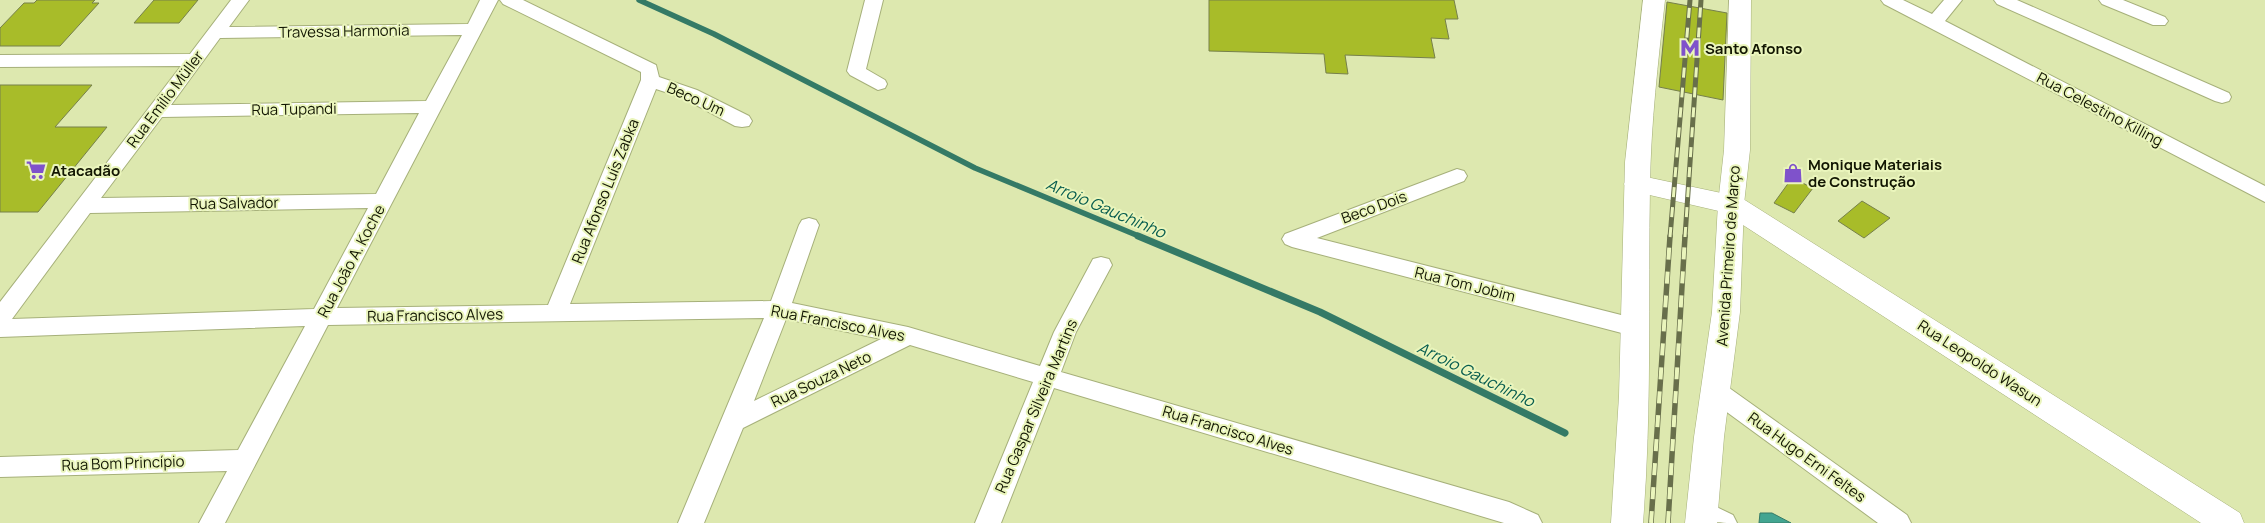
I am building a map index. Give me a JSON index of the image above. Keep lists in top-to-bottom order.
{
  "streets": {
    "main road": ["Avenida Primeiro de Março", "Rua Leopoldo Wasun"],
    "street": [
      "Travessa Harmonia",
      "Rua Emílio Müller",
      "Beco Um",
      "Rua Tupandi",
      "Rua Celestino Killing",
      "Rua Afonso Luís Zabka",
      "Rua Salvador",
      "Beco Dois",
      "Rua João A. Koche",
      "Rua Tom Jobim",
      "Rua Francisco Alves",
      "Rua Souza Neto",
      "Rua Gaspar Silveira Martins",
      "Rua Hugo Erni Feltes",
      "Rua Bom Princípio"
    ]
  },
  "crossings": [
    ["Travessa Harmonia", "Rua Emílio Müller"],
    ["Travessa Harmonia", "Rua João A. Koche"],
    ["Rua Emílio Müller", "Rua Tupandi"],
    ["Rua Emílio Müller", "Rua Salvador"],
    ["Beco Um", "Rua Afonso Luís Zabka"],
    ["Rua Tupandi", "Rua João A. Koche"],
    ["Rua Afonso Luís Zabka", "Rua Francisco Alves"],
    ["Rua Salvador", "Rua João A. Koche"],
    ["Beco Dois", "Rua Tom Jobim"],
    ["Avenida Primeiro de Março", "Rua Leopoldo Wasun"],
    ["Avenida Primeiro de Março", "Rua Hugo Erni Feltes"],
    ["Rua João A. Koche", "Rua Francisco Alves"],
    ["Rua João A. Koche", "Rua Bom Princípio"],
    ["Rua Francisco Alves", "Rua Souza Neto"],
    ["Rua Francisco Alves", "Rua Gaspar Silveira Martins"]
  ],
  "water": ["Arroio Gauchinho"],
  "places": {
    "metro station": ["Santo Afonso"],
    "supermarket": ["Atacadão"],
    "shop": ["Monique Materiais de Construção"]
  }
}
